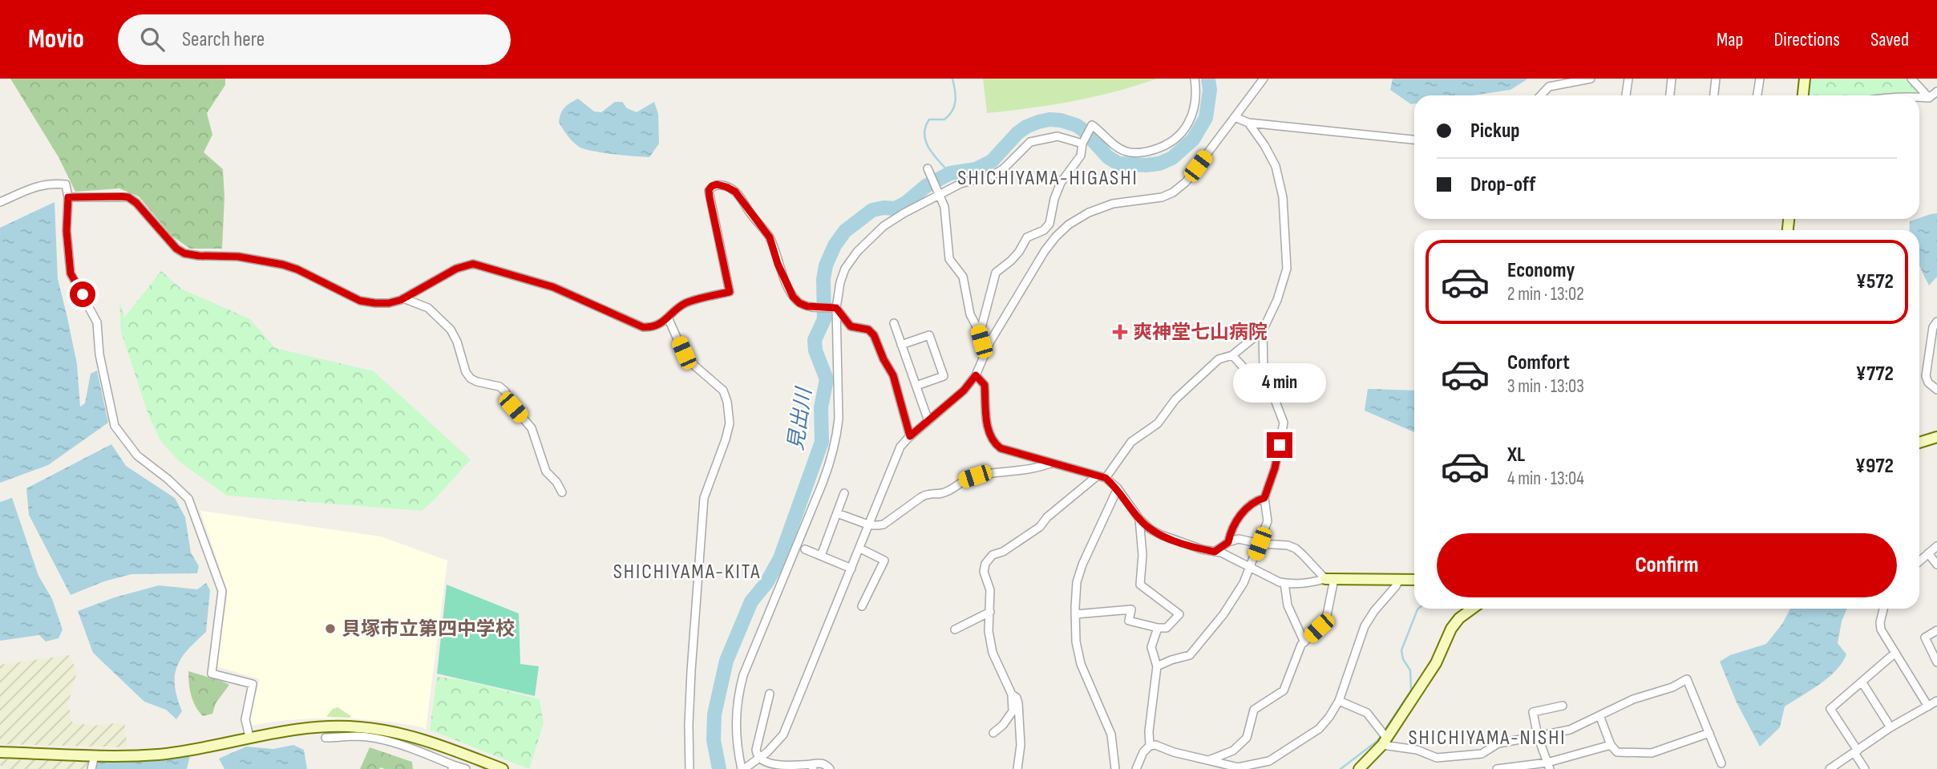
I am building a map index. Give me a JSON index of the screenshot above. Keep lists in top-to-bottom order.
{
  "districts": ["SHICHIYAMA-HIGASHI", "SHICHIYAMA-KITA", "SHICHIYAMA-NISHI"],
  "water": ["見出川"],
  "places": {
    "health": ["爽神堂七山病院"],
    "other": ["貝塚市立第四中学校"]
  },
  "page": {
    "header": "Movio",
    "search": "Search here",
    "nav": ["Map", "Directions", "Saved"],
    "banner": ["Pickup", "Drop-off"],
    "list": [
      {
        "name": "Economy",
        "note": "2 min · 13:02",
        "value": "¥572"
      },
      {
        "name": "Comfort",
        "note": "3 min · 13:03",
        "value": "¥772"
      },
      {
        "name": "XL",
        "note": "4 min · 13:04",
        "value": "¥972"
      }
    ],
    "bubble": "4 min",
    "buttons": "Confirm"
  }
}
